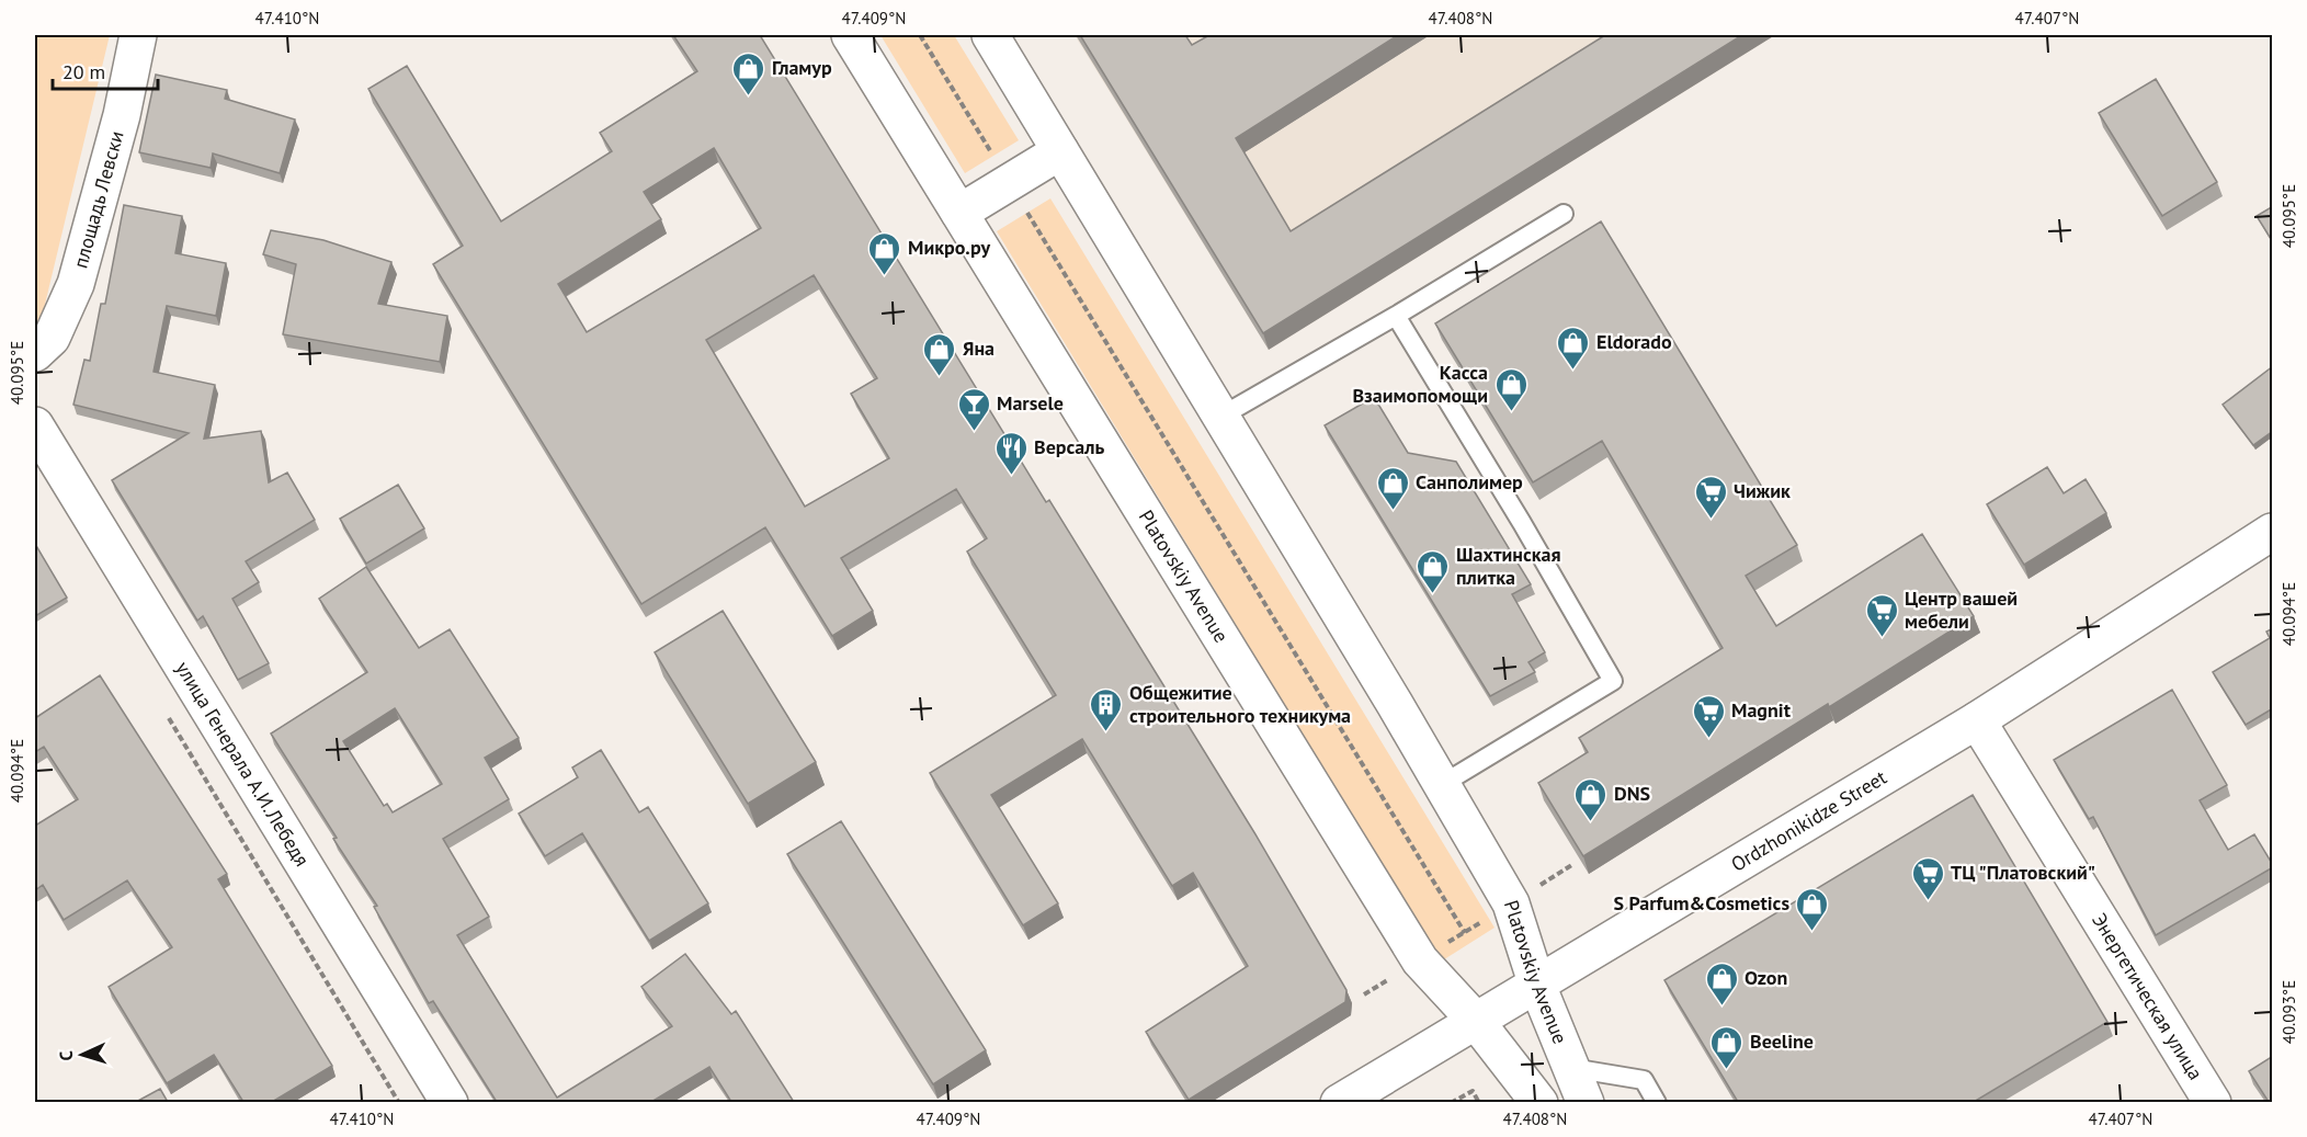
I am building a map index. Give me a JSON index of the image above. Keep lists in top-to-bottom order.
{
  "streets": {
    "main road": [
      "площадь Левски",
      "Platovskiy Avenue",
      "улица Генерала А.И.Лебедя",
      "Ordzhonikidze Street",
      "Энергетическая улица"
    ]
  },
  "crossings": [
    ["Platovskiy Avenue", "Ordzhonikidze Street"],
    ["Ordzhonikidze Street", "Энергетическая улица"]
  ],
  "places": {
    "shop": [
      "Гламур",
      "Микро.ру",
      "Eldorado",
      "Яна",
      "Касса Взаимопомощи",
      "Санполимер",
      "Шахтинская плитка",
      "DNS",
      "S Parfum&Cosmetics",
      "Ozon",
      "Beeline"
    ],
    "bar": ["Marsele"],
    "restaurant": ["Версаль"],
    "supermarket": [
      "Чижик",
      "Центр вашей мебели",
      "Magnit",
      "ТЦ \"Платовский\""
    ],
    "building": ["Общежитие строительного техникума"]
  },
  "scale_bar": "20 m",
  "north": "left",
  "coordinates": [
    "47.410°N",
    "47.409°N",
    "47.408°N",
    "47.407°N",
    "40.095°E",
    "40.094°E",
    "40.093°E"
  ]
}
